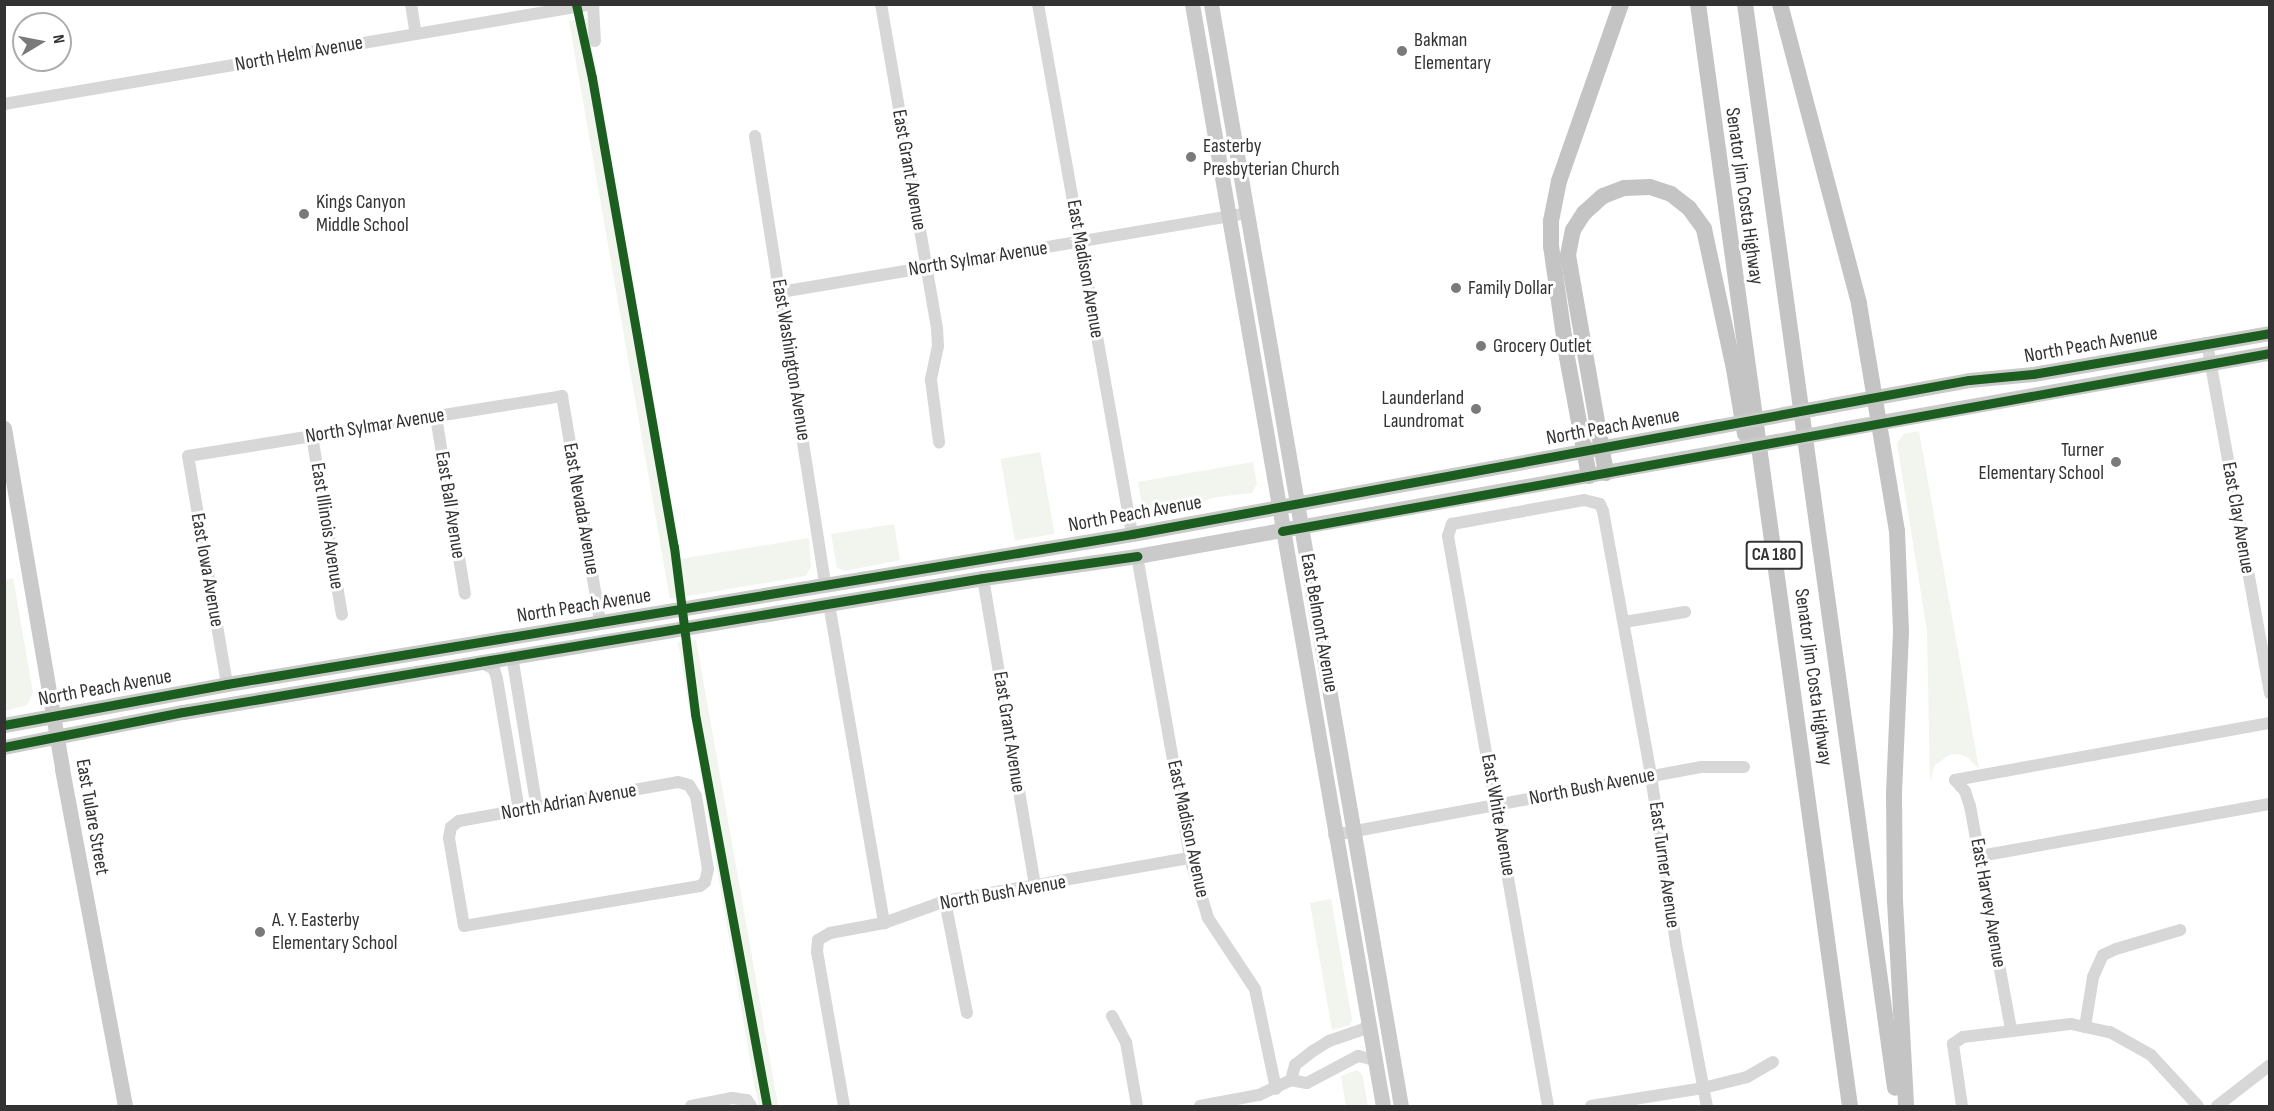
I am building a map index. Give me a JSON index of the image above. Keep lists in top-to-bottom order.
{
  "streets": {
    "highway": ["Senator Jim Costa Highway", "CA 180"],
    "main road": ["North Peach Avenue", "East Belmont Avenue", "East Tulare Street"],
    "street": [
      "North Helm Avenue",
      "East Grant Avenue",
      "North Sylmar Avenue",
      "East Madison Avenue",
      "East Washington Avenue",
      "East Ball Avenue",
      "East Nevada Avenue",
      "East Clay Avenue",
      "East Illinois Avenue",
      "East Iowa Avenue",
      "North Bush Avenue",
      "North Adrian Avenue",
      "East White Avenue",
      "East Turner Avenue",
      "East Harvey Avenue"
    ]
  },
  "crossings": [
    ["East Grant Avenue", "North Sylmar Avenue"],
    ["East Grant Avenue", "North Peach Avenue"],
    ["East Grant Avenue", "North Bush Avenue"],
    ["North Sylmar Avenue", "East Madison Avenue"],
    ["North Sylmar Avenue", "East Washington Avenue"],
    ["North Sylmar Avenue", "East Ball Avenue"],
    ["North Sylmar Avenue", "East Nevada Avenue"],
    ["North Sylmar Avenue", "East Illinois Avenue"],
    ["North Sylmar Avenue", "East Iowa Avenue"],
    ["North Sylmar Avenue", "East Belmont Avenue"],
    ["East Madison Avenue", "North Peach Avenue"],
    ["East Madison Avenue", "North Bush Avenue"],
    ["North Peach Avenue", "East Washington Avenue"],
    ["North Peach Avenue", "East Nevada Avenue"],
    ["North Peach Avenue", "East Clay Avenue"],
    ["North Peach Avenue", "East Iowa Avenue"],
    ["North Peach Avenue", "East Belmont Avenue"],
    ["North Peach Avenue", "East Tulare Street"],
    ["East Belmont Avenue", "North Bush Avenue"],
    ["North Bush Avenue", "East White Avenue"],
    ["North Bush Avenue", "East Turner Avenue"],
    ["East White Avenue", "East Turner Avenue"]
  ],
  "places": [
    "Bakman Elementary",
    "Easterby Presbyterian Church",
    "Kings Canyon Middle School",
    "Family Dollar",
    "Grocery Outlet",
    "Launderland Laundromat",
    "Turner Elementary School",
    "A. Y. Easterby Elementary School"
  ],
  "north": "right"
}
